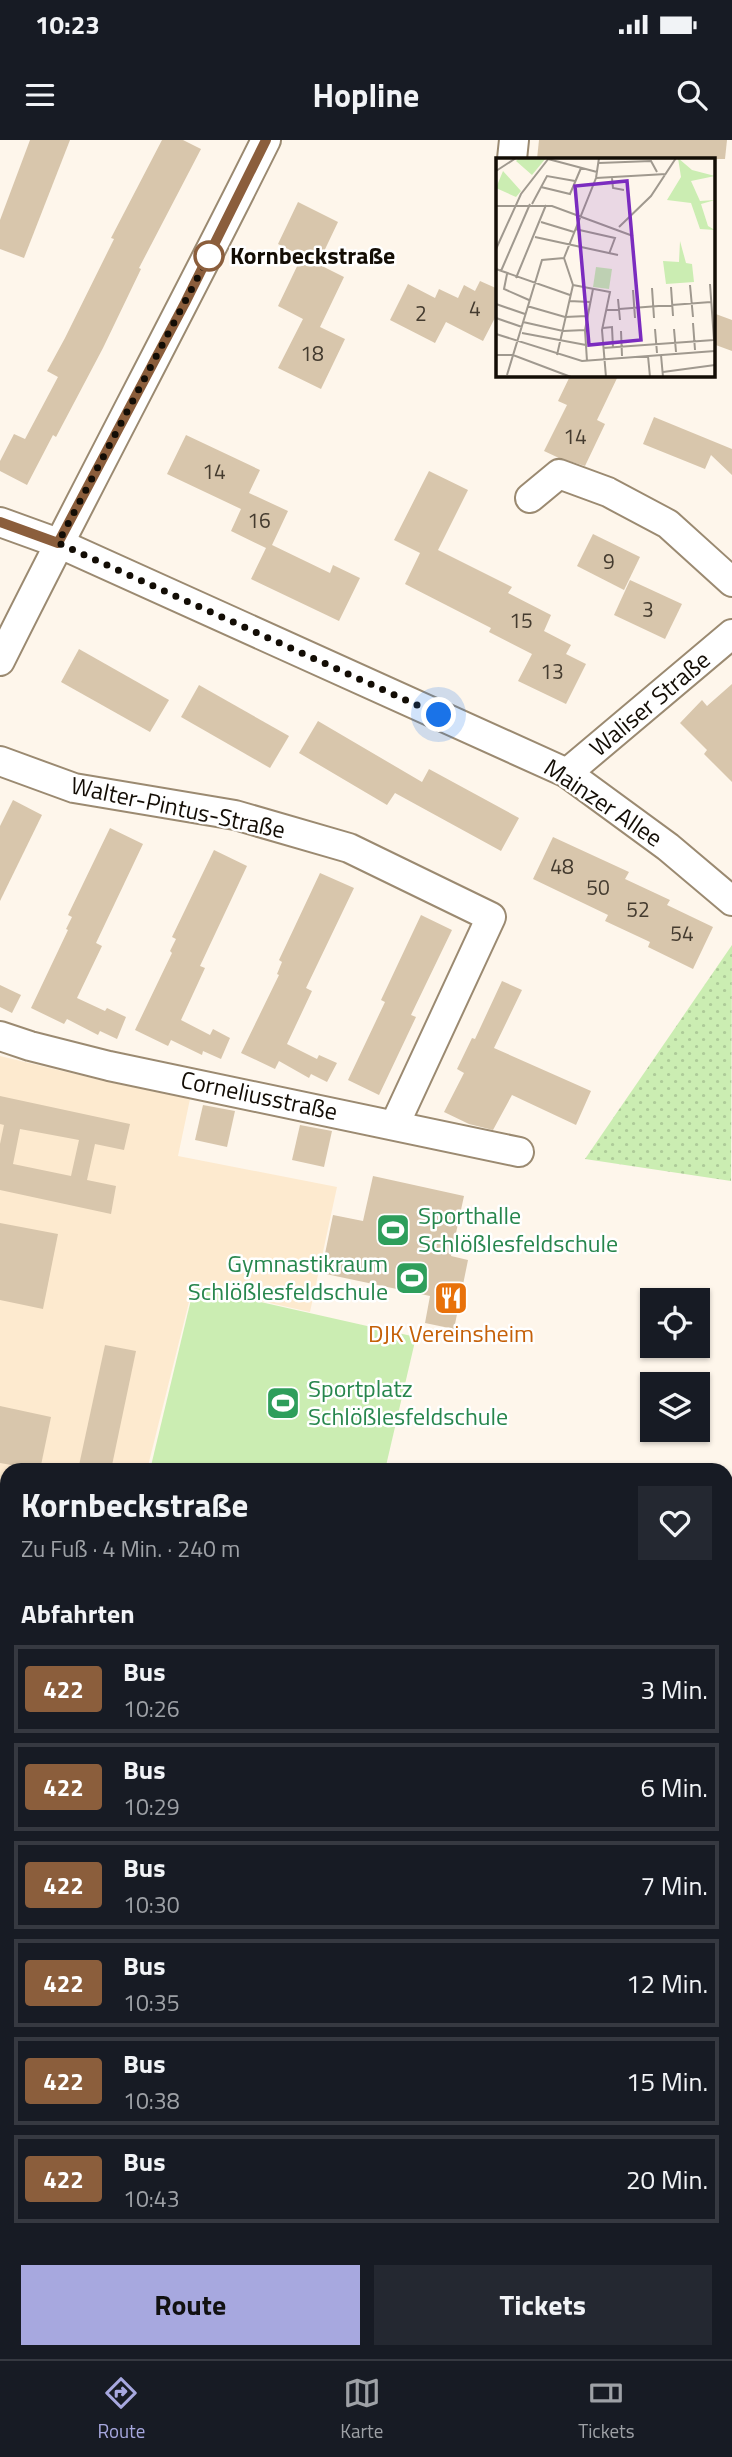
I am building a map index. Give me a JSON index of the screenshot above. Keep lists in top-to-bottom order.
{
  "streets": {
    "street": [
      "Waliser Straße",
      "Mainzer Allee",
      "Walter-Pintus-Straße",
      "Corneliusstraße"
    ]
  },
  "crossings": [
    ["Waliser Straße", "Mainzer Allee"],
    ["Walter-Pintus-Straße", "Corneliusstraße"]
  ],
  "places": {
    "other": ["Kornbeckstraße"],
    "sports": ["Sporthalle Schlößlesfeldschule", "Gymnastikraum Schlößlesfeldschule", "Sportplatz Schlößlesfeldschule"],
    "restaurant": ["DJK Vereinsheim"]
  },
  "lines": ["bus line 422"],
  "house_numbers": [
    "4",
    "2",
    "18",
    "14",
    "14",
    "16",
    "9",
    "3",
    "15",
    "13",
    "48",
    "50",
    "52",
    "54"
  ],
  "page": {
    "status": "10:23",
    "header": "Hopline",
    "heading": [
      ["Kornbeckstraße", "Zu Fuß · 4 Min. · 240 m"],
      "Abfahrten"
    ],
    "list": [
      {
        "mark": "422",
        "name": "Bus",
        "note": "10:26",
        "value": "3 Min."
      },
      {
        "mark": "422",
        "name": "Bus",
        "note": "10:29",
        "value": "6 Min."
      },
      {
        "mark": "422",
        "name": "Bus",
        "note": "10:30",
        "value": "7 Min."
      },
      {
        "mark": "422",
        "name": "Bus",
        "note": "10:35",
        "value": "12 Min."
      },
      {
        "mark": "422",
        "name": "Bus",
        "note": "10:38",
        "value": "15 Min."
      },
      {
        "mark": "422",
        "name": "Bus",
        "note": "10:43",
        "value": "20 Min."
      }
    ],
    "buttons": ["Route", "Tickets"],
    "tabs": ["Route", "Karte", "Tickets"]
  }
}
